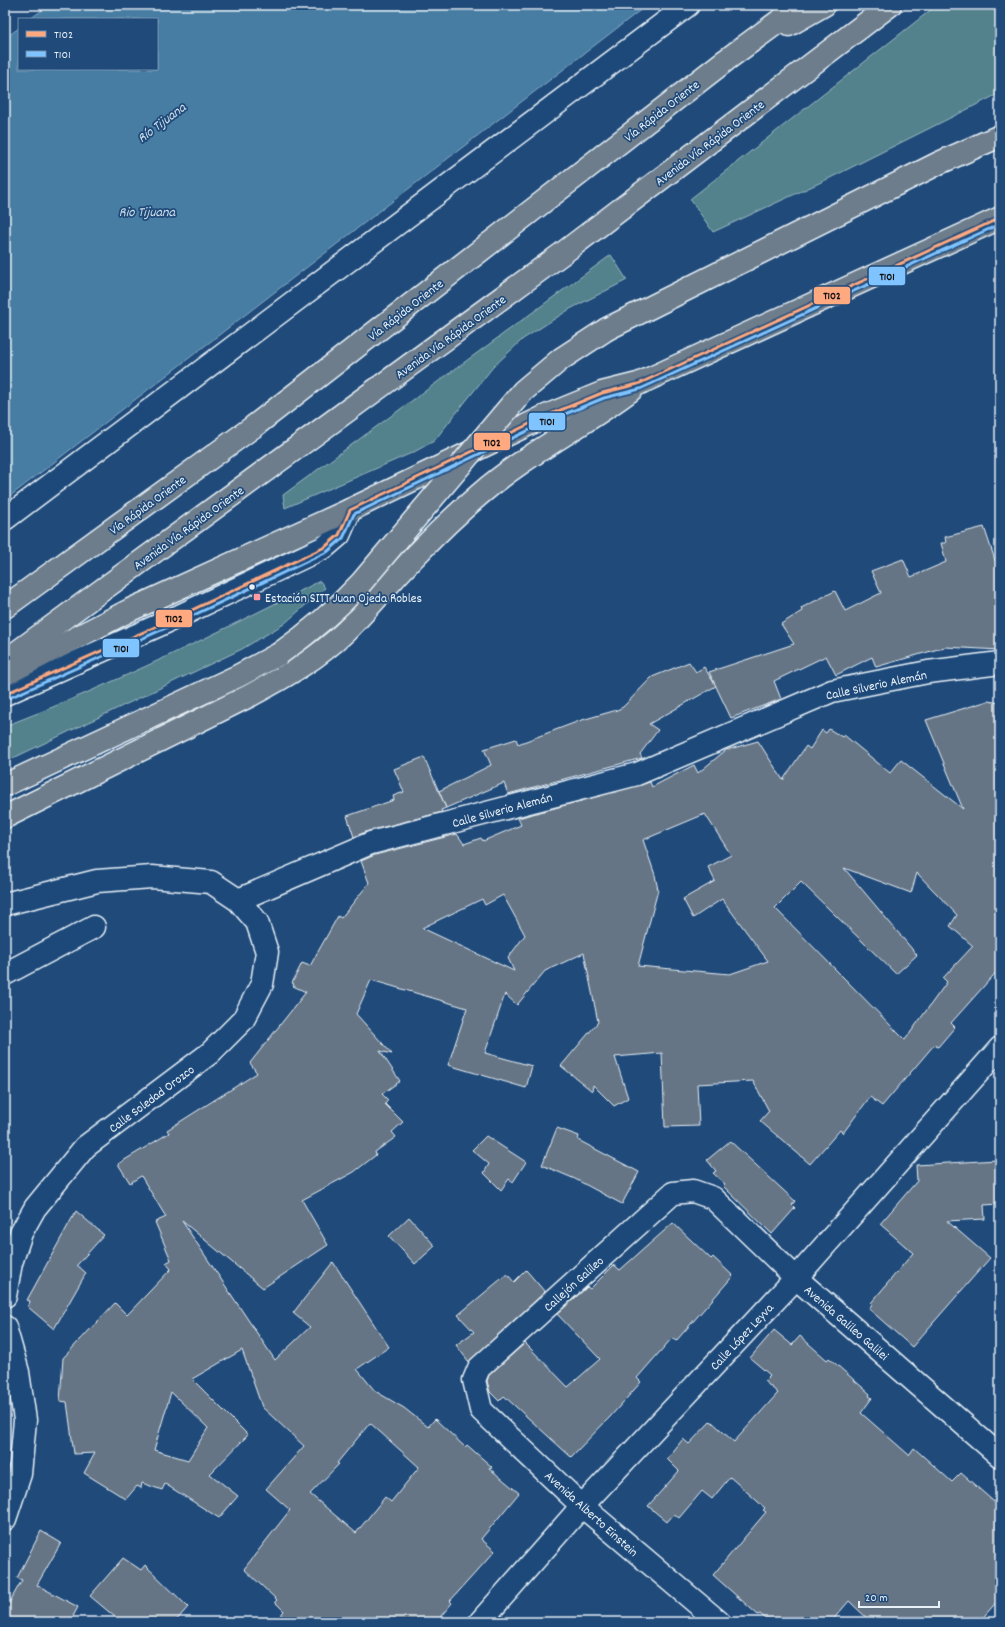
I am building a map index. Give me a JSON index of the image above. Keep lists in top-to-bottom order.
{
  "streets": {
    "main road": ["Vía Rápida Oriente", "Avenida Vía Rápida Oriente"],
    "street": [
      "Calle Silverio Alemán",
      "Calle Soledad Orozco",
      "Callejón Galileo",
      "Avenida Galileo Galilei",
      "Calle López Leyva",
      "Avenida Alberto Einstein"
    ]
  },
  "crossings": [
    ["Calle Silverio Alemán", "Calle Soledad Orozco"],
    ["Callejón Galileo", "Avenida Galileo Galilei"],
    ["Callejón Galileo", "Avenida Alberto Einstein"],
    ["Avenida Galileo Galilei", "Calle López Leyva"],
    ["Calle López Leyva", "Avenida Alberto Einstein"]
  ],
  "water": ["Río Tijuana", "Rio Tijuana"],
  "places": {
    "transit": ["Estación SITT Juan Ojeda Robles"]
  },
  "lines": ["transit line T102", "transit line T101"],
  "legend": ["T102", "T101"],
  "scale_bar": "20 m"
}
